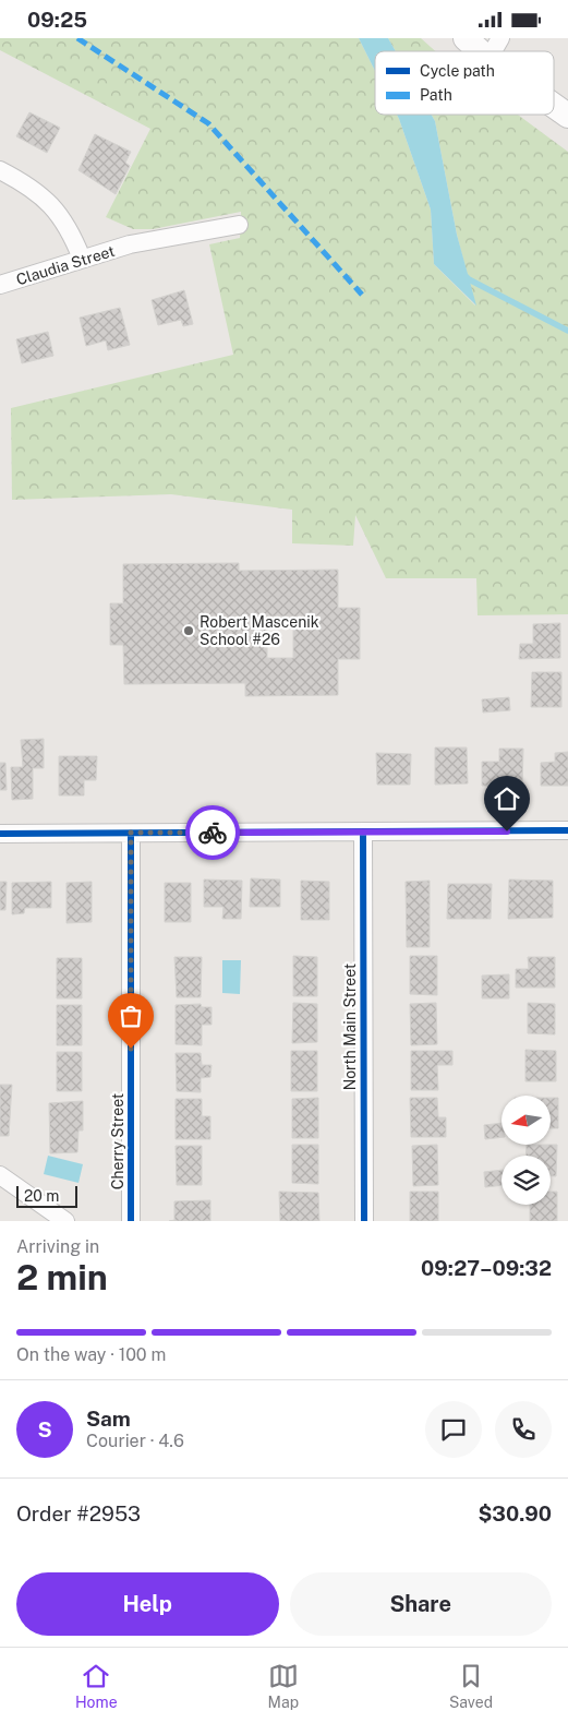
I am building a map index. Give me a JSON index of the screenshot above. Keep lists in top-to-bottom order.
{
  "streets": {
    "street": ["Claudia Street", "North Main Street", "Cherry Street"]
  },
  "places": ["Robert Mascenik School #26"],
  "legend": ["Cycle path", "Path"],
  "scale_bar": "20 m",
  "north": "left",
  "page": {
    "status": "09:25",
    "scale": "20 m",
    "heading": ["2 min", "Arriving in", "09:27–09:32"],
    "panel": [
      "Sam",
      "Courier · 4.6",
      "Order #2953",
      "$30.90"
    ],
    "bar": "On the way · 100 m",
    "round": "S",
    "buttons": ["Help", "Share"],
    "tabs": ["Home", "Map", "Saved"]
  }
}
